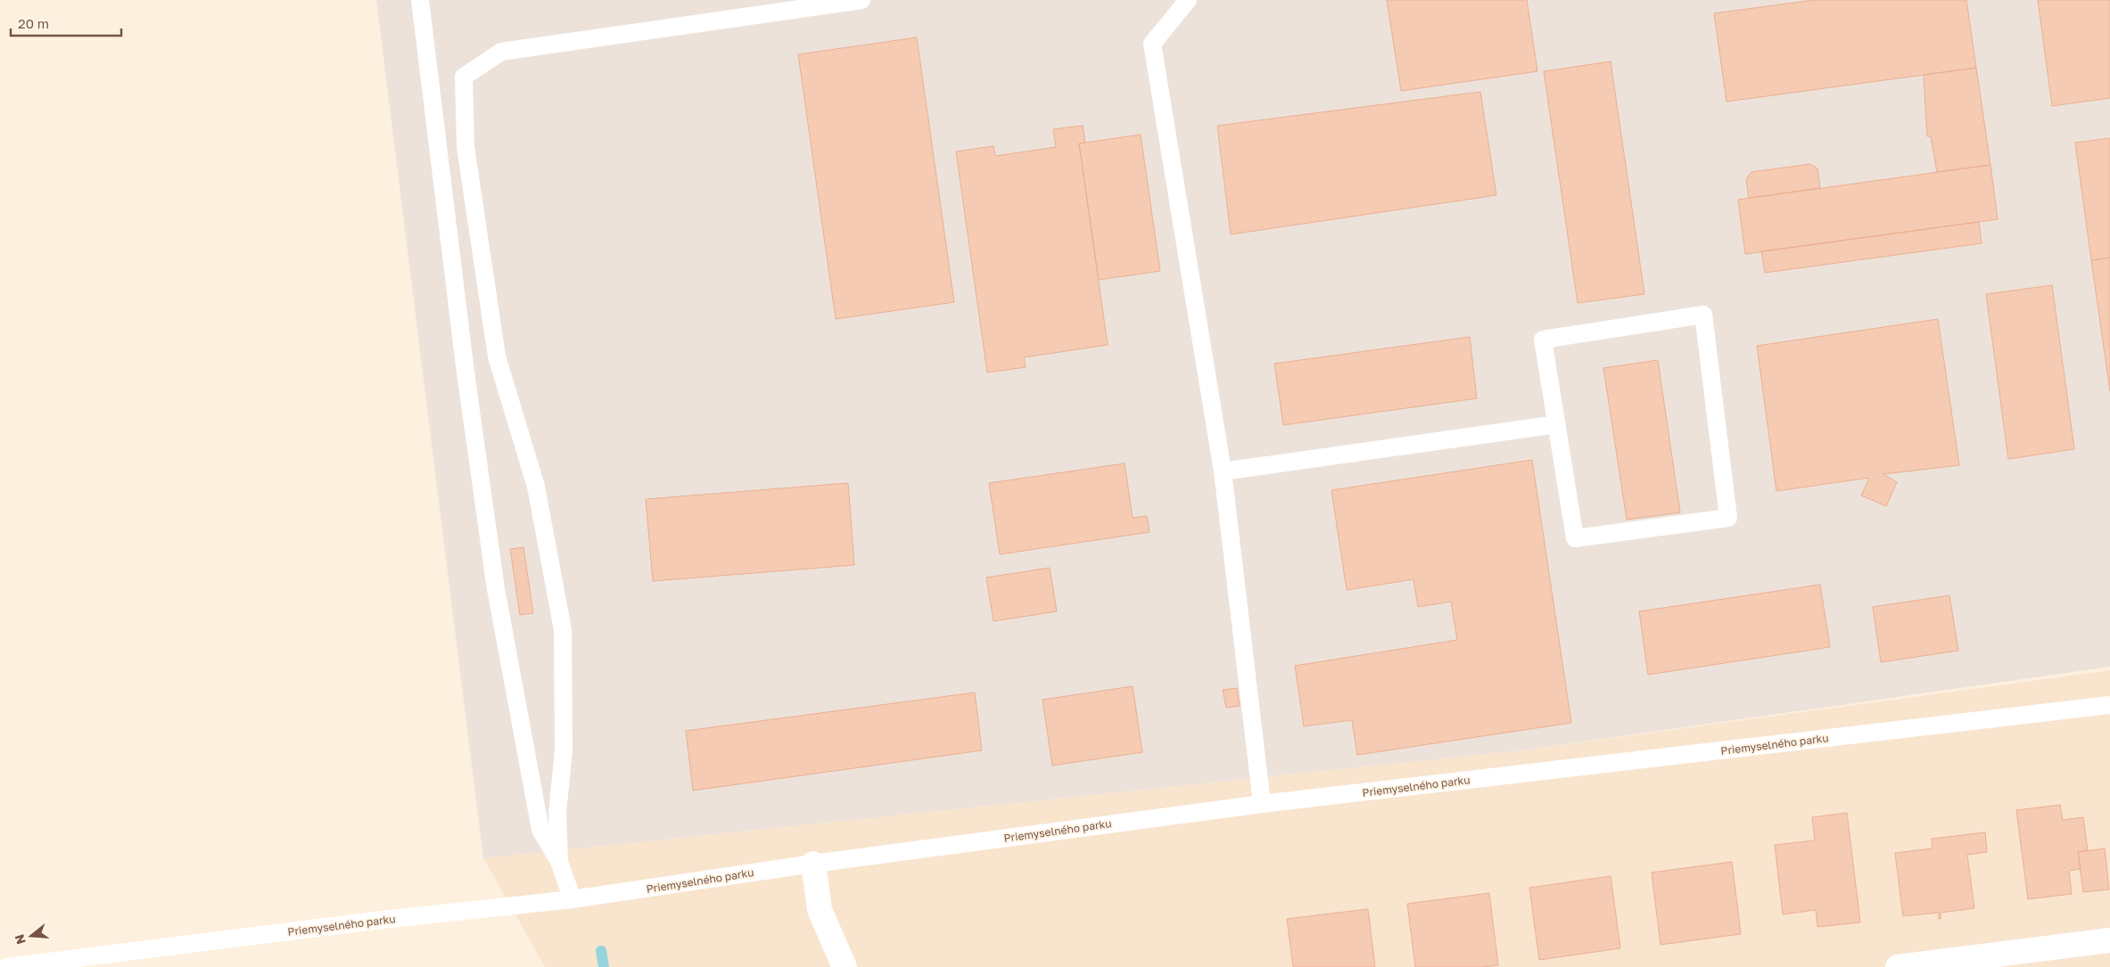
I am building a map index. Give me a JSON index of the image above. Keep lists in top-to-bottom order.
{
  "streets": {
    "lane": ["Priemyselného parku"]
  },
  "scale_bar": "20 m",
  "north": "left"
}
